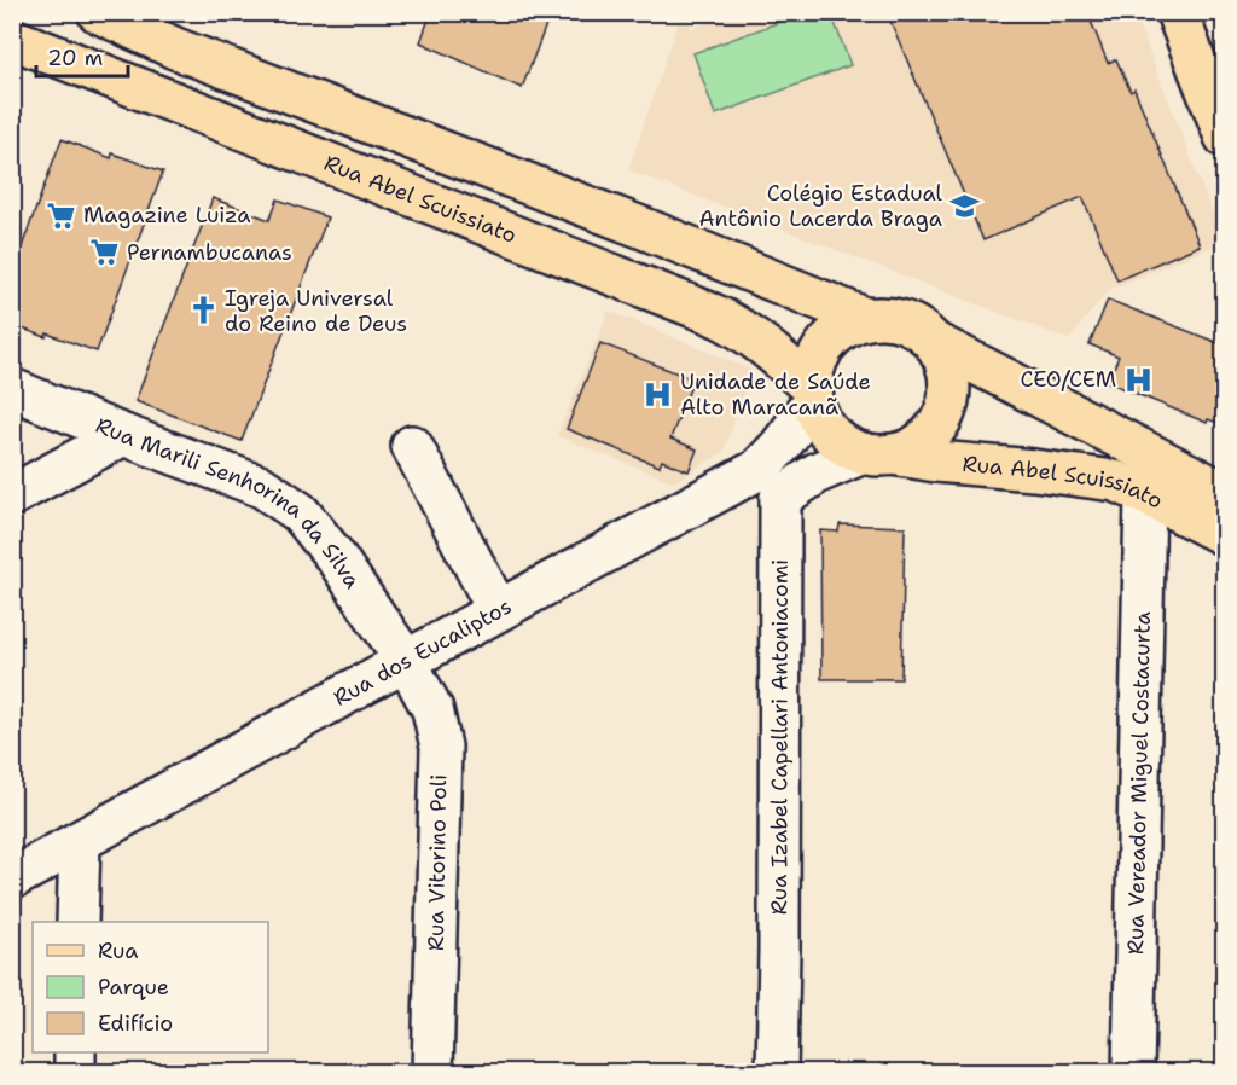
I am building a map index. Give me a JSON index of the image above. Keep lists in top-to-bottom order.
{
  "streets": {
    "main road": ["Rua Abel Scuissiato"],
    "street": [
      "Rua Marili Senhorina da Silva",
      "Rua dos Eucaliptos",
      "Rua Izabel Capellari Antoniacomi",
      "Rua Vereador Miguel Costacurta",
      "Rua Vitorino Poli"
    ]
  },
  "crossings": [
    ["Rua Abel Scuissiato", "Rua dos Eucaliptos"],
    ["Rua Abel Scuissiato", "Rua Vereador Miguel Costacurta"],
    ["Rua Marili Senhorina da Silva", "Rua dos Eucaliptos"],
    ["Rua Marili Senhorina da Silva", "Rua Vitorino Poli"],
    ["Rua dos Eucaliptos", "Rua Izabel Capellari Antoniacomi"],
    ["Rua dos Eucaliptos", "Rua Vitorino Poli"]
  ],
  "places": {
    "school or university": ["Colégio Estadual Antônio Lacerda Braga"],
    "supermarket": ["Magazine Luiza", "Pernambucanas"],
    "church": ["Igreja Universal do Reino de Deus"],
    "hospital": ["CEO/CEM", "Unidade de Saúde Alto Maracanã"]
  },
  "legend": ["Rua", "Parque", "Edifício"],
  "scale_bar": "20 m"
}
